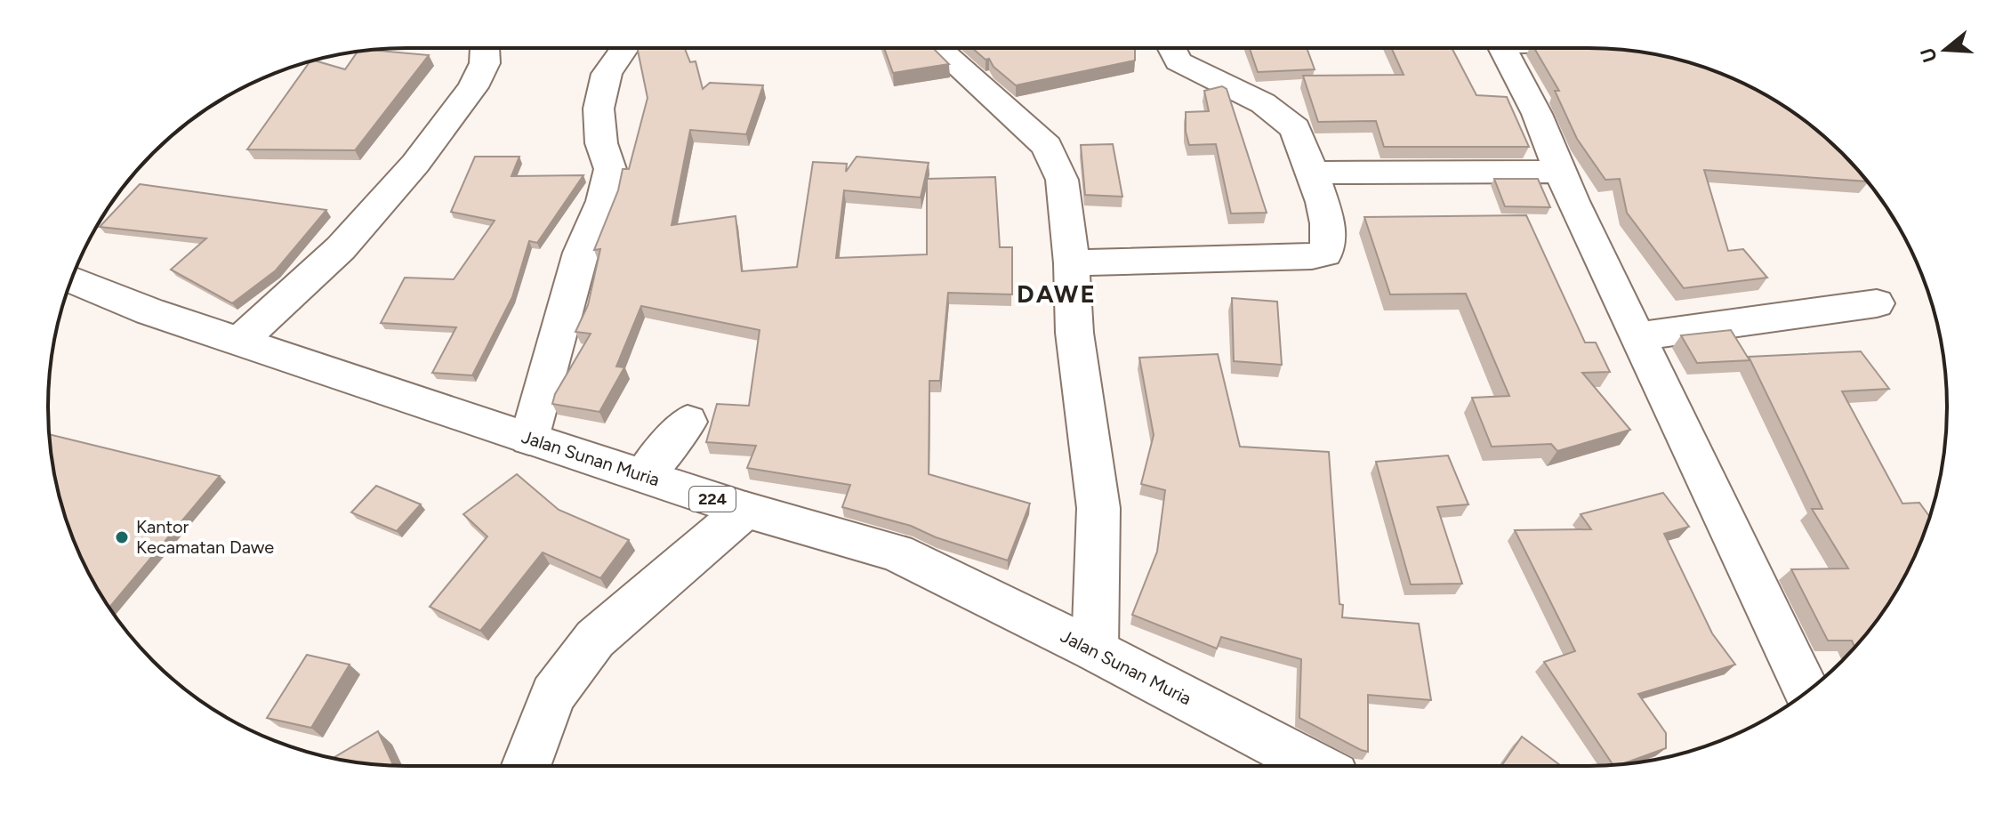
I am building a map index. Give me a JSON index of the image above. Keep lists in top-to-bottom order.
{
  "streets": {
    "street": ["Jalan Sunan Muria", "224"]
  },
  "districts": ["DAWE"],
  "places": ["Kantor Kecamatan Dawe"],
  "north": "left"
}
